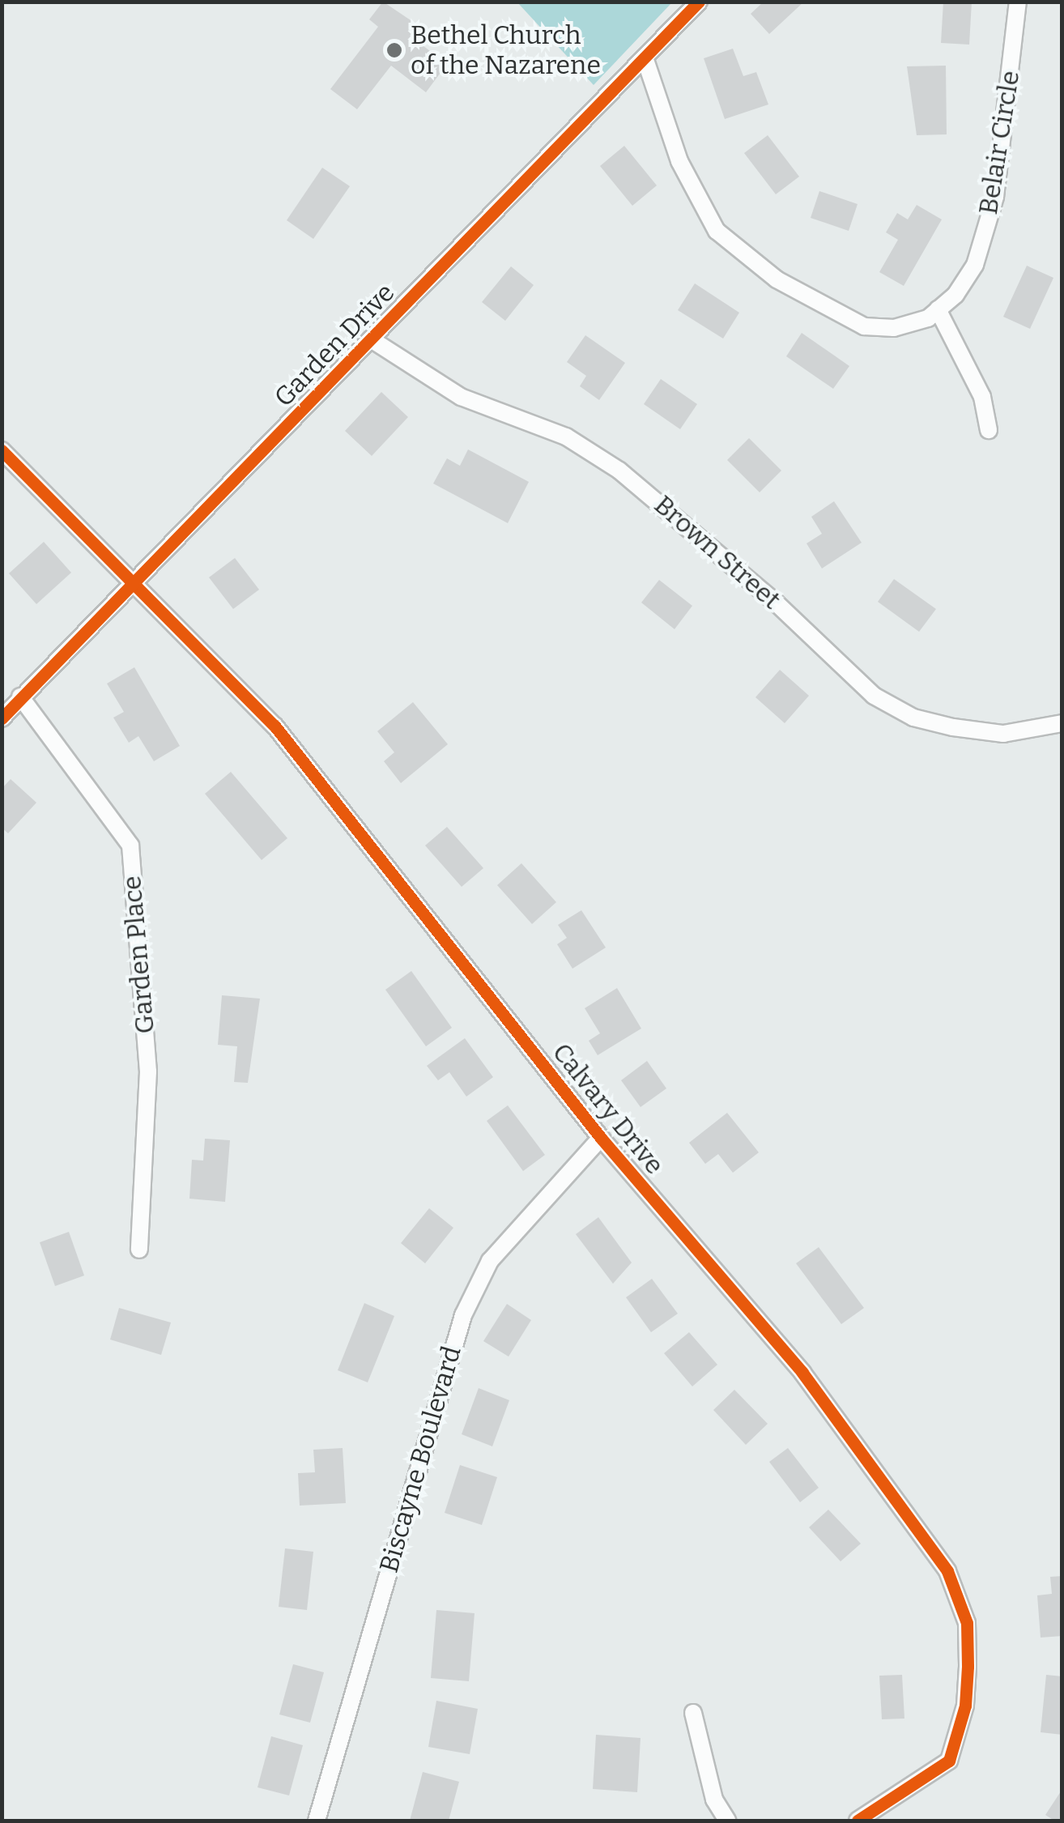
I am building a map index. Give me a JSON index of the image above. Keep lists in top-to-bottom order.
{
  "streets": {
    "street": [
      "Belair Circle",
      "Garden Drive",
      "Brown Street",
      "Garden Place",
      "Calvary Drive",
      "Biscayne Boulevard"
    ]
  },
  "crossings": [
    ["Belair Circle", "Garden Drive"],
    ["Garden Drive", "Brown Street"],
    ["Garden Drive", "Garden Place"],
    ["Garden Drive", "Calvary Drive"],
    ["Calvary Drive", "Biscayne Boulevard"]
  ],
  "places": ["Bethel Church of the Nazarene"]
}
